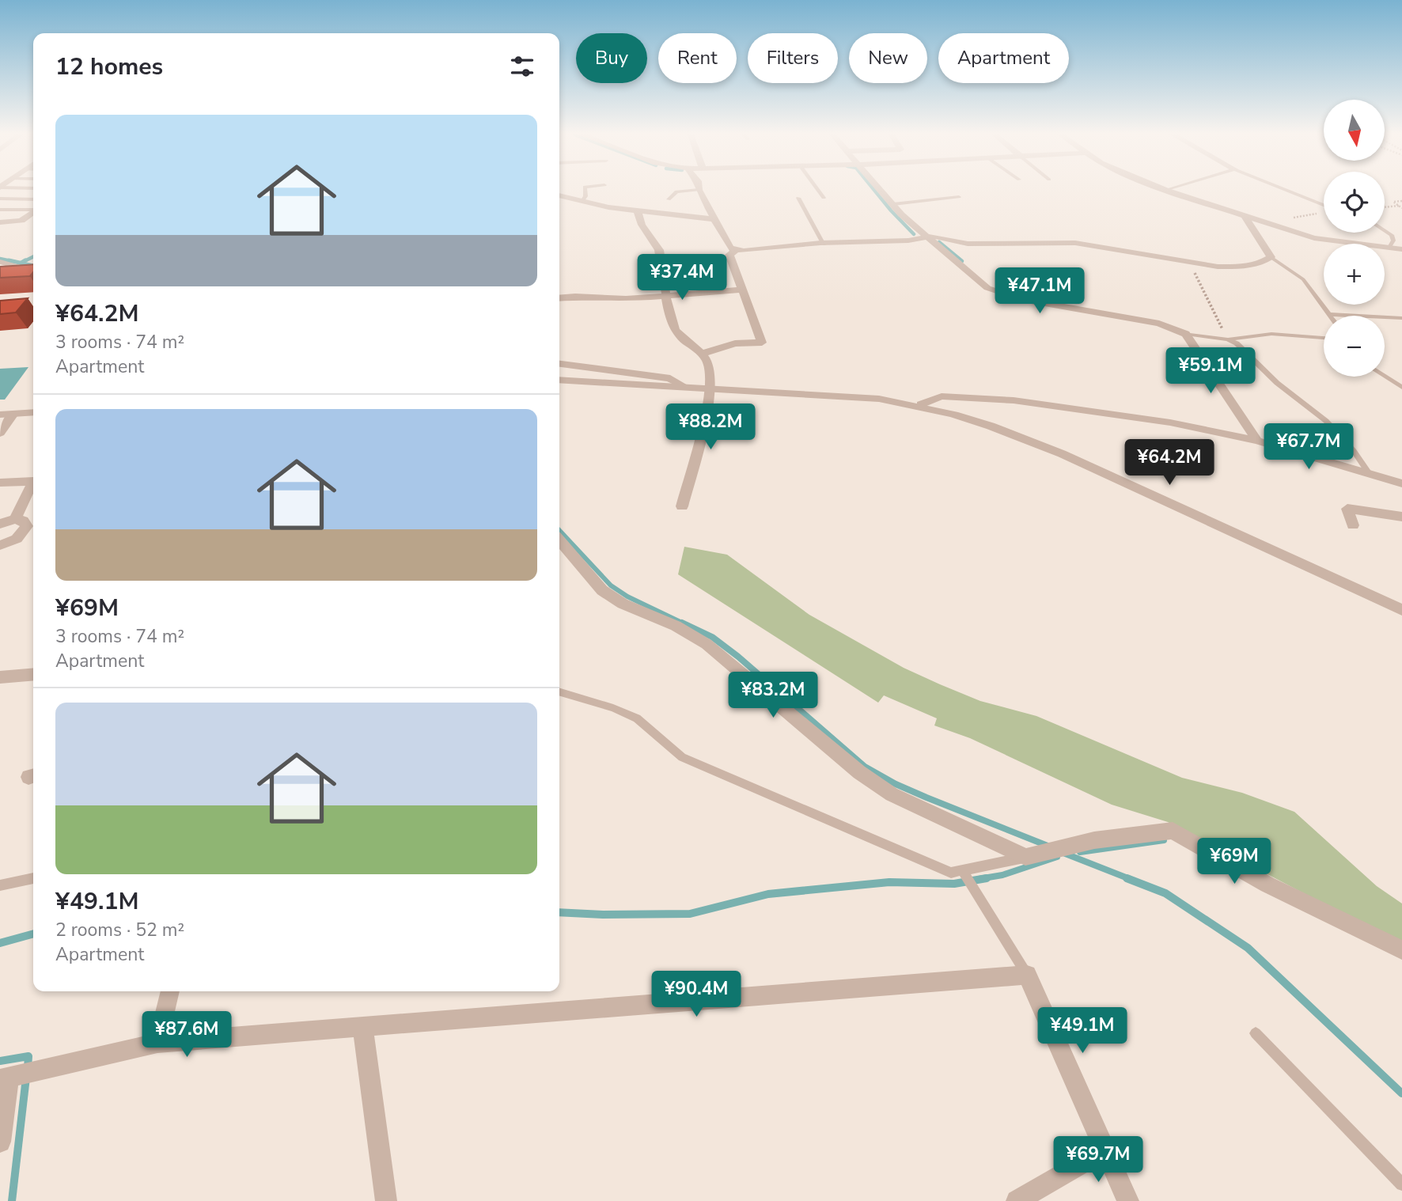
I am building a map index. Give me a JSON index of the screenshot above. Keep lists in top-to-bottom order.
{
  "north": "bottom",
  "page": {
    "chip": [
      "Buy",
      "Rent",
      "Filters",
      "New",
      "Apartment"
    ],
    "heading": "12 homes",
    "map_buttons": ["+", "−"],
    "list": [
      {
        "name": "¥64.2M",
        "note": "3 rooms · 74 m² · Apartment"
      },
      {
        "name": "¥69M",
        "note": "3 rooms · 74 m² · Apartment"
      },
      {
        "name": "¥49.1M",
        "note": "2 rooms · 52 m² · Apartment"
      }
    ],
    "price": [
      "¥37.4M",
      "¥47.1M",
      "¥59.1M",
      "¥88.2M",
      "¥67.7M",
      "¥64.2M",
      "¥83.2M",
      "¥69M",
      "¥90.4M",
      "¥49.1M",
      "¥87.6M",
      "¥69.7M"
    ]
  }
}
